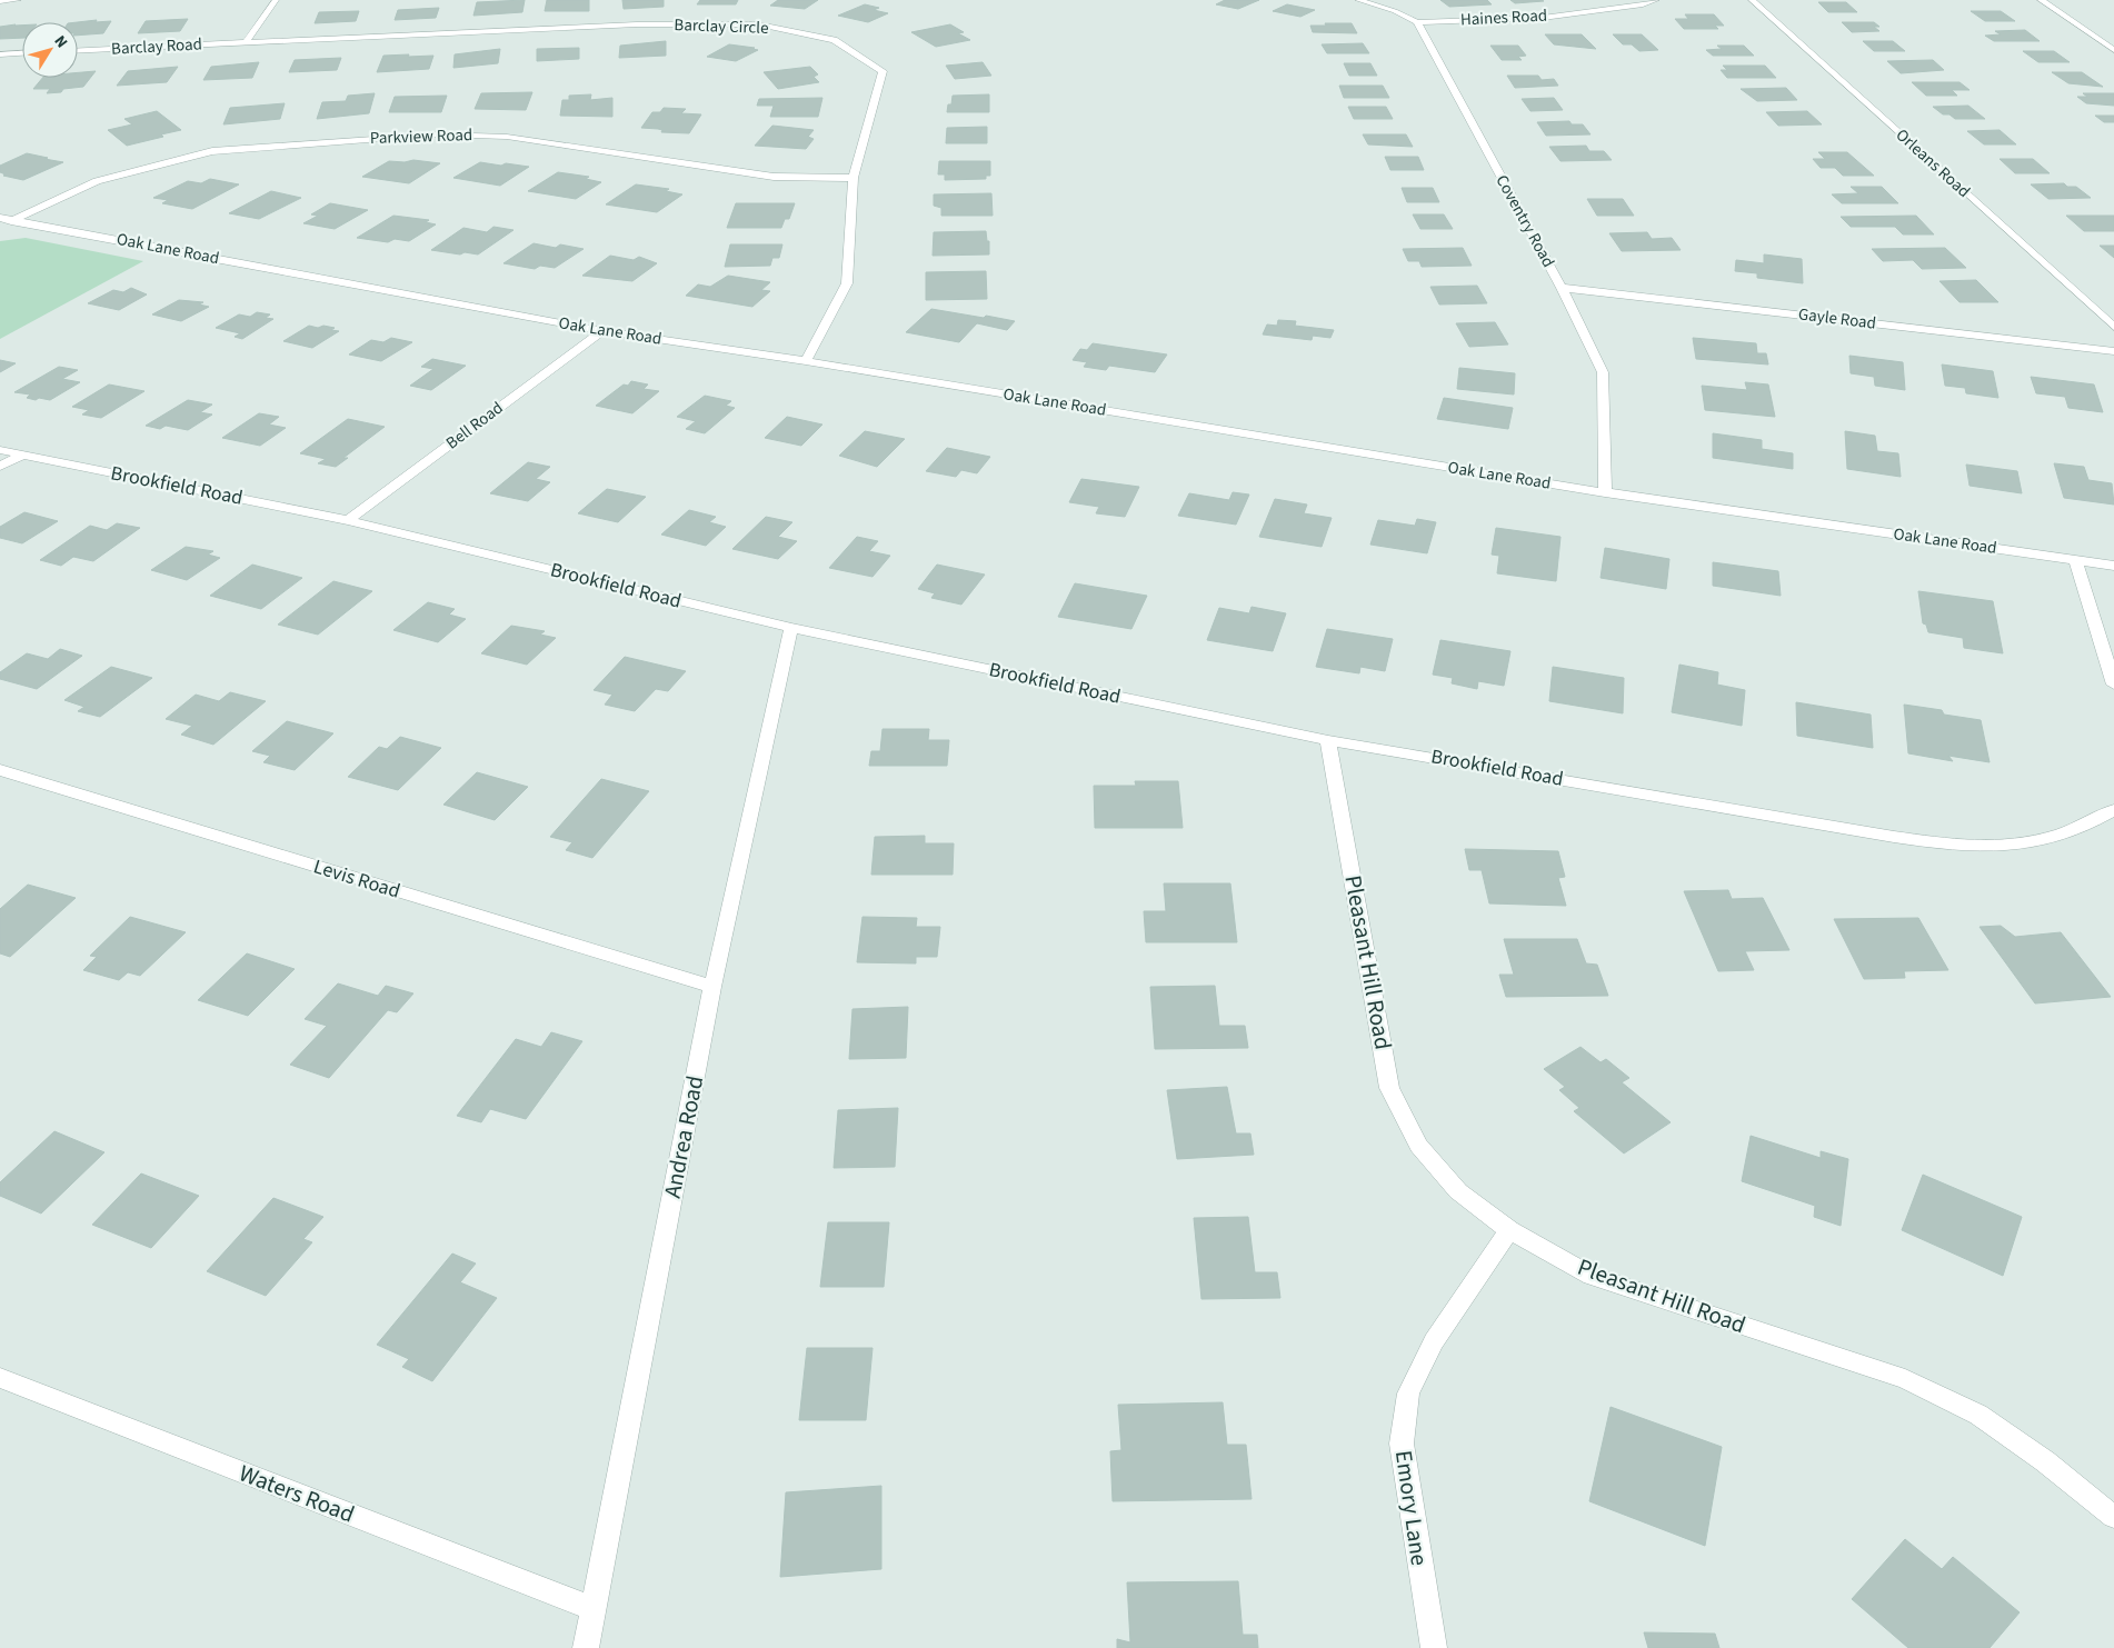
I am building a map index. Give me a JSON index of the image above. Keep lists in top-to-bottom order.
{
  "streets": {
    "street": [
      "Haines Road",
      "Barclay Circle",
      "Barclay Road",
      "Parkview Road",
      "Orleans Road",
      "Coventry Road",
      "Oak Lane Road",
      "Gayle Road",
      "Bell Road",
      "Brookfield Road",
      "Levis Road",
      "Pleasant Hill Road",
      "Andrea Road",
      "Waters Road",
      "Emory Lane"
    ]
  },
  "crossings": [
    ["Haines Road", "Coventry Road"],
    ["Barclay Circle", "Barclay Road"],
    ["Barclay Circle", "Parkview Road"],
    ["Barclay Circle", "Oak Lane Road"],
    ["Parkview Road", "Oak Lane Road"],
    ["Coventry Road", "Oak Lane Road"],
    ["Coventry Road", "Gayle Road"],
    ["Oak Lane Road", "Bell Road"],
    ["Bell Road", "Brookfield Road"],
    ["Brookfield Road", "Pleasant Hill Road"],
    ["Brookfield Road", "Andrea Road"],
    ["Levis Road", "Andrea Road"],
    ["Pleasant Hill Road", "Emory Lane"],
    ["Andrea Road", "Waters Road"]
  ],
  "north": "top right"
}
